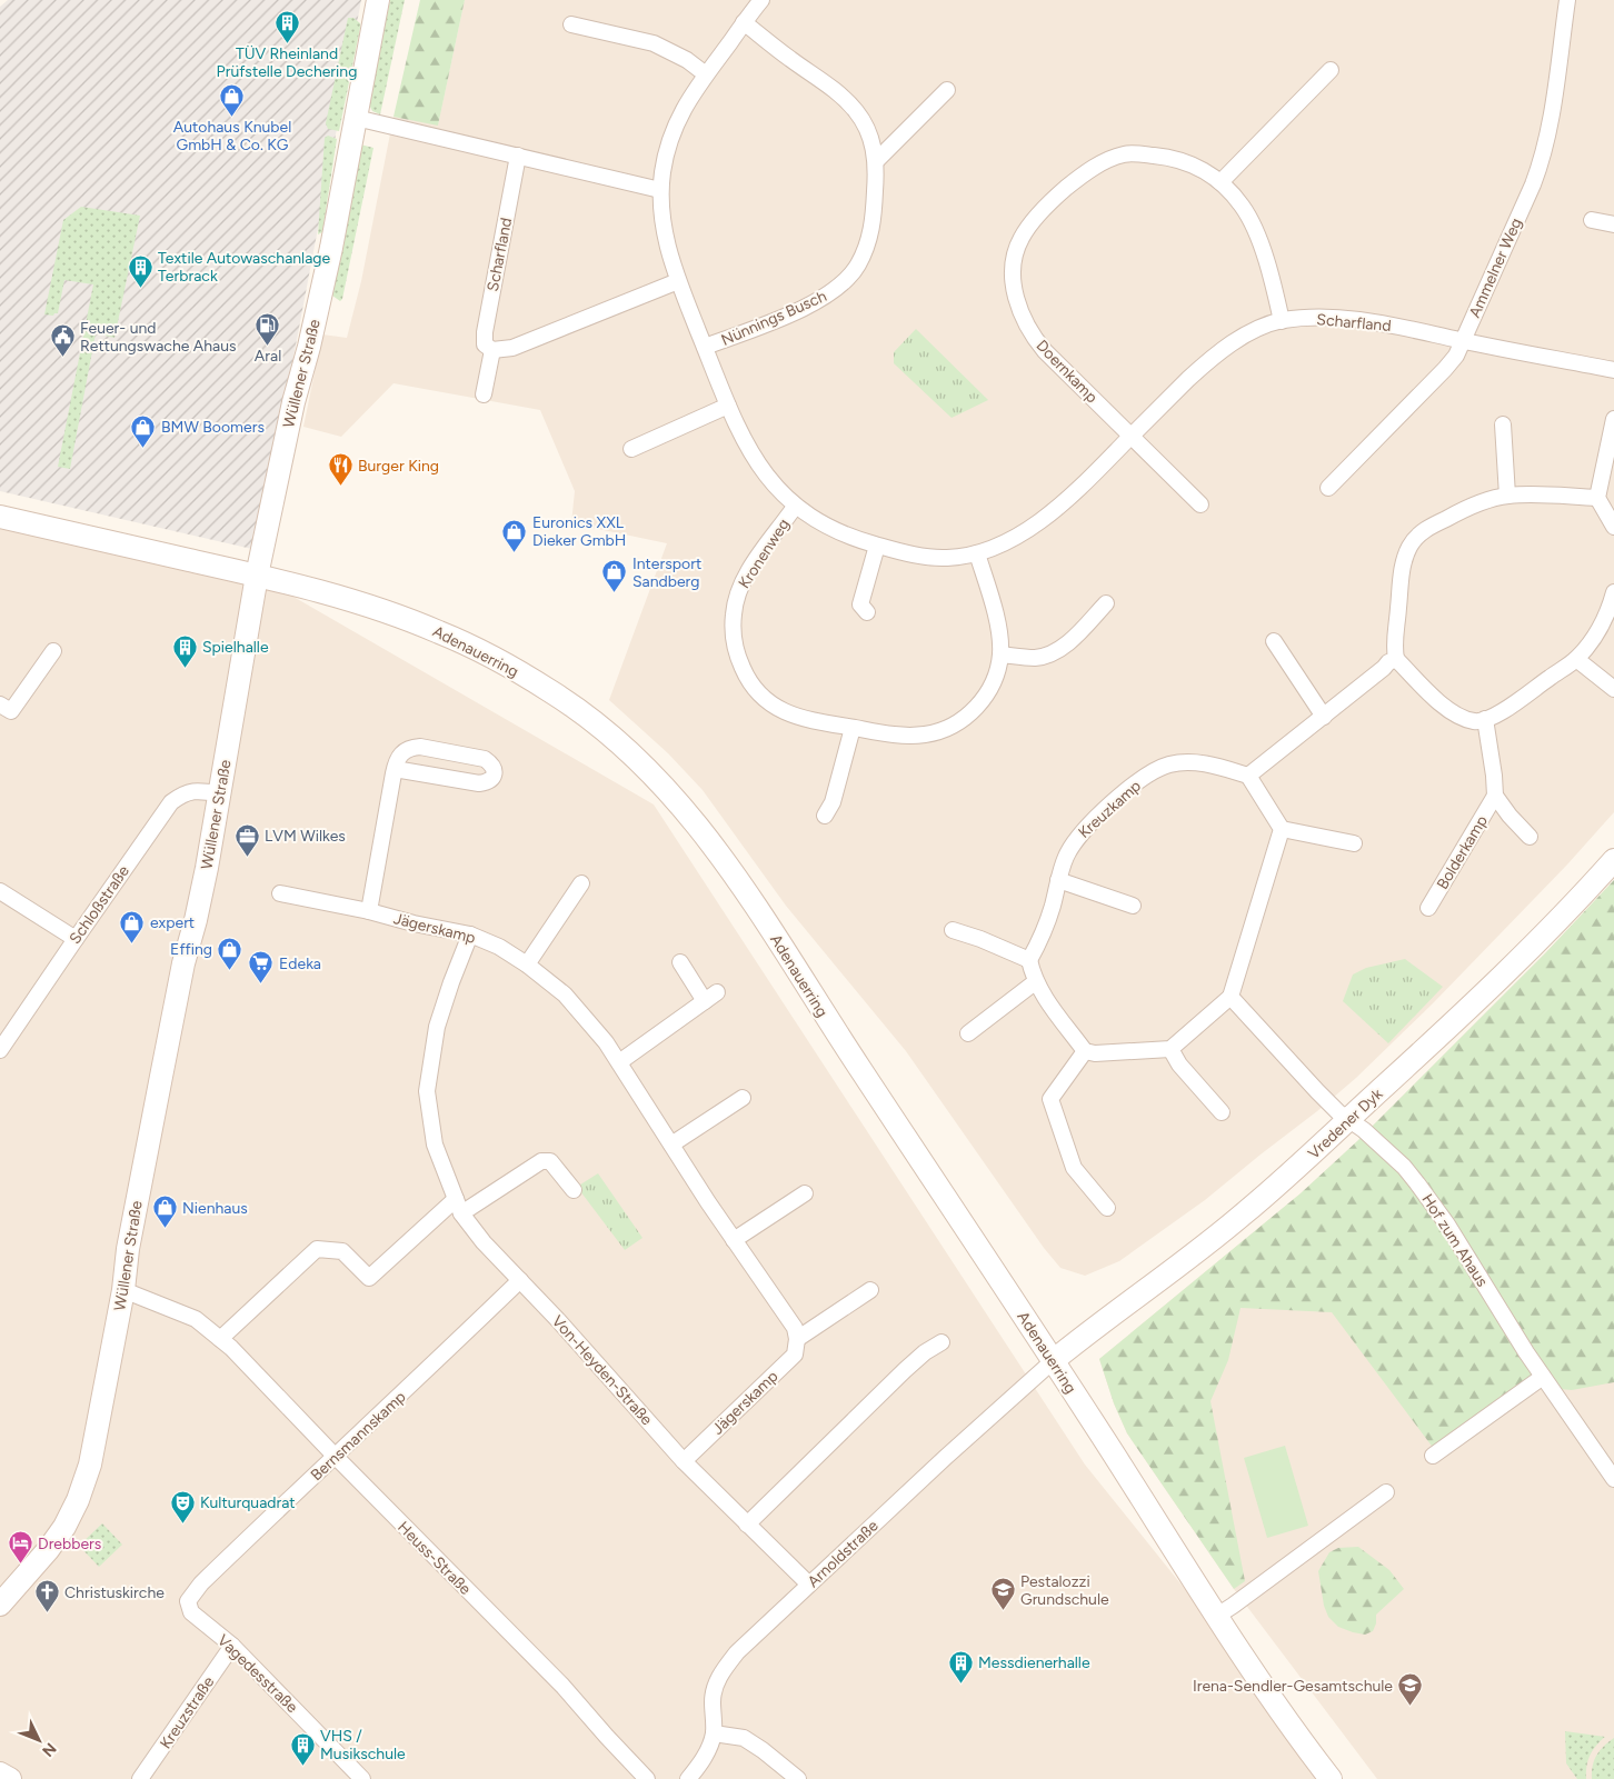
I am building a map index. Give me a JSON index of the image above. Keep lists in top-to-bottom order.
{
  "streets": {
    "main road": ["Wüllener Straße", "Adenauerring", "Vredener Dyk"],
    "street": [
      "Scharfland",
      "Ammelner Weg",
      "Nünnings Busch",
      "Doernkamp",
      "Kronenweg",
      "Kreuzkamp",
      "Bolderkamp",
      "Schloßstraße",
      "Jägerskamp",
      "Hof zum Ahaus",
      "Von-Heyden-Straße",
      "Bernsmannskamp",
      "Arnoldstraße",
      "Heuss-Straße",
      "Vagedesstraße",
      "Kreuzstraße"
    ]
  },
  "crossings": [
    ["Scharfland", "Ammelner Weg"],
    ["Scharfland", "Nünnings Busch"],
    ["Scharfland", "Doernkamp"],
    ["Scharfland", "Kronenweg"],
    ["Wüllener Straße", "Adenauerring"],
    ["Wüllener Straße", "Schloßstraße"],
    ["Wüllener Straße", "Heuss-Straße"],
    ["Adenauerring", "Vredener Dyk"],
    ["Adenauerring", "Arnoldstraße"],
    ["Jägerskamp", "Von-Heyden-Straße"],
    ["Vredener Dyk", "Hof zum Ahaus"],
    ["Vredener Dyk", "Arnoldstraße"],
    ["Von-Heyden-Straße", "Bernsmannskamp"],
    ["Von-Heyden-Straße", "Arnoldstraße"],
    ["Bernsmannskamp", "Heuss-Straße"],
    ["Bernsmannskamp", "Vagedesstraße"],
    ["Vagedesstraße", "Kreuzstraße"]
  ],
  "places": {
    "building": [
      "TÜV Rheinland Prüfstelle Dechering",
      "Textile Autowaschanlage Terbrack",
      "Spielhalle",
      "Messdienerhalle",
      "VHS / Musikschule"
    ],
    "shop": [
      "Autohaus Knubel GmbH & Co. KG",
      "BMW Boomers",
      "Euronics XXL Dieker GmbH",
      "Intersport Sandberg",
      "expert",
      "Effing",
      "Nienhaus"
    ],
    "fuel station": ["Aral"],
    "public building": ["Feuer- und Rettungswache Ahaus"],
    "restaurant": ["Burger King"],
    "office": ["LVM Wilkes"],
    "supermarket": ["Edeka"],
    "theatre": ["Kulturquadrat"],
    "hotel": ["Drebbers"],
    "school or university": ["Pestalozzi Grundschule", "Irena-Sendler-Gesamtschule"],
    "church": ["Christuskirche"]
  },
  "north": "bottom right"
}
